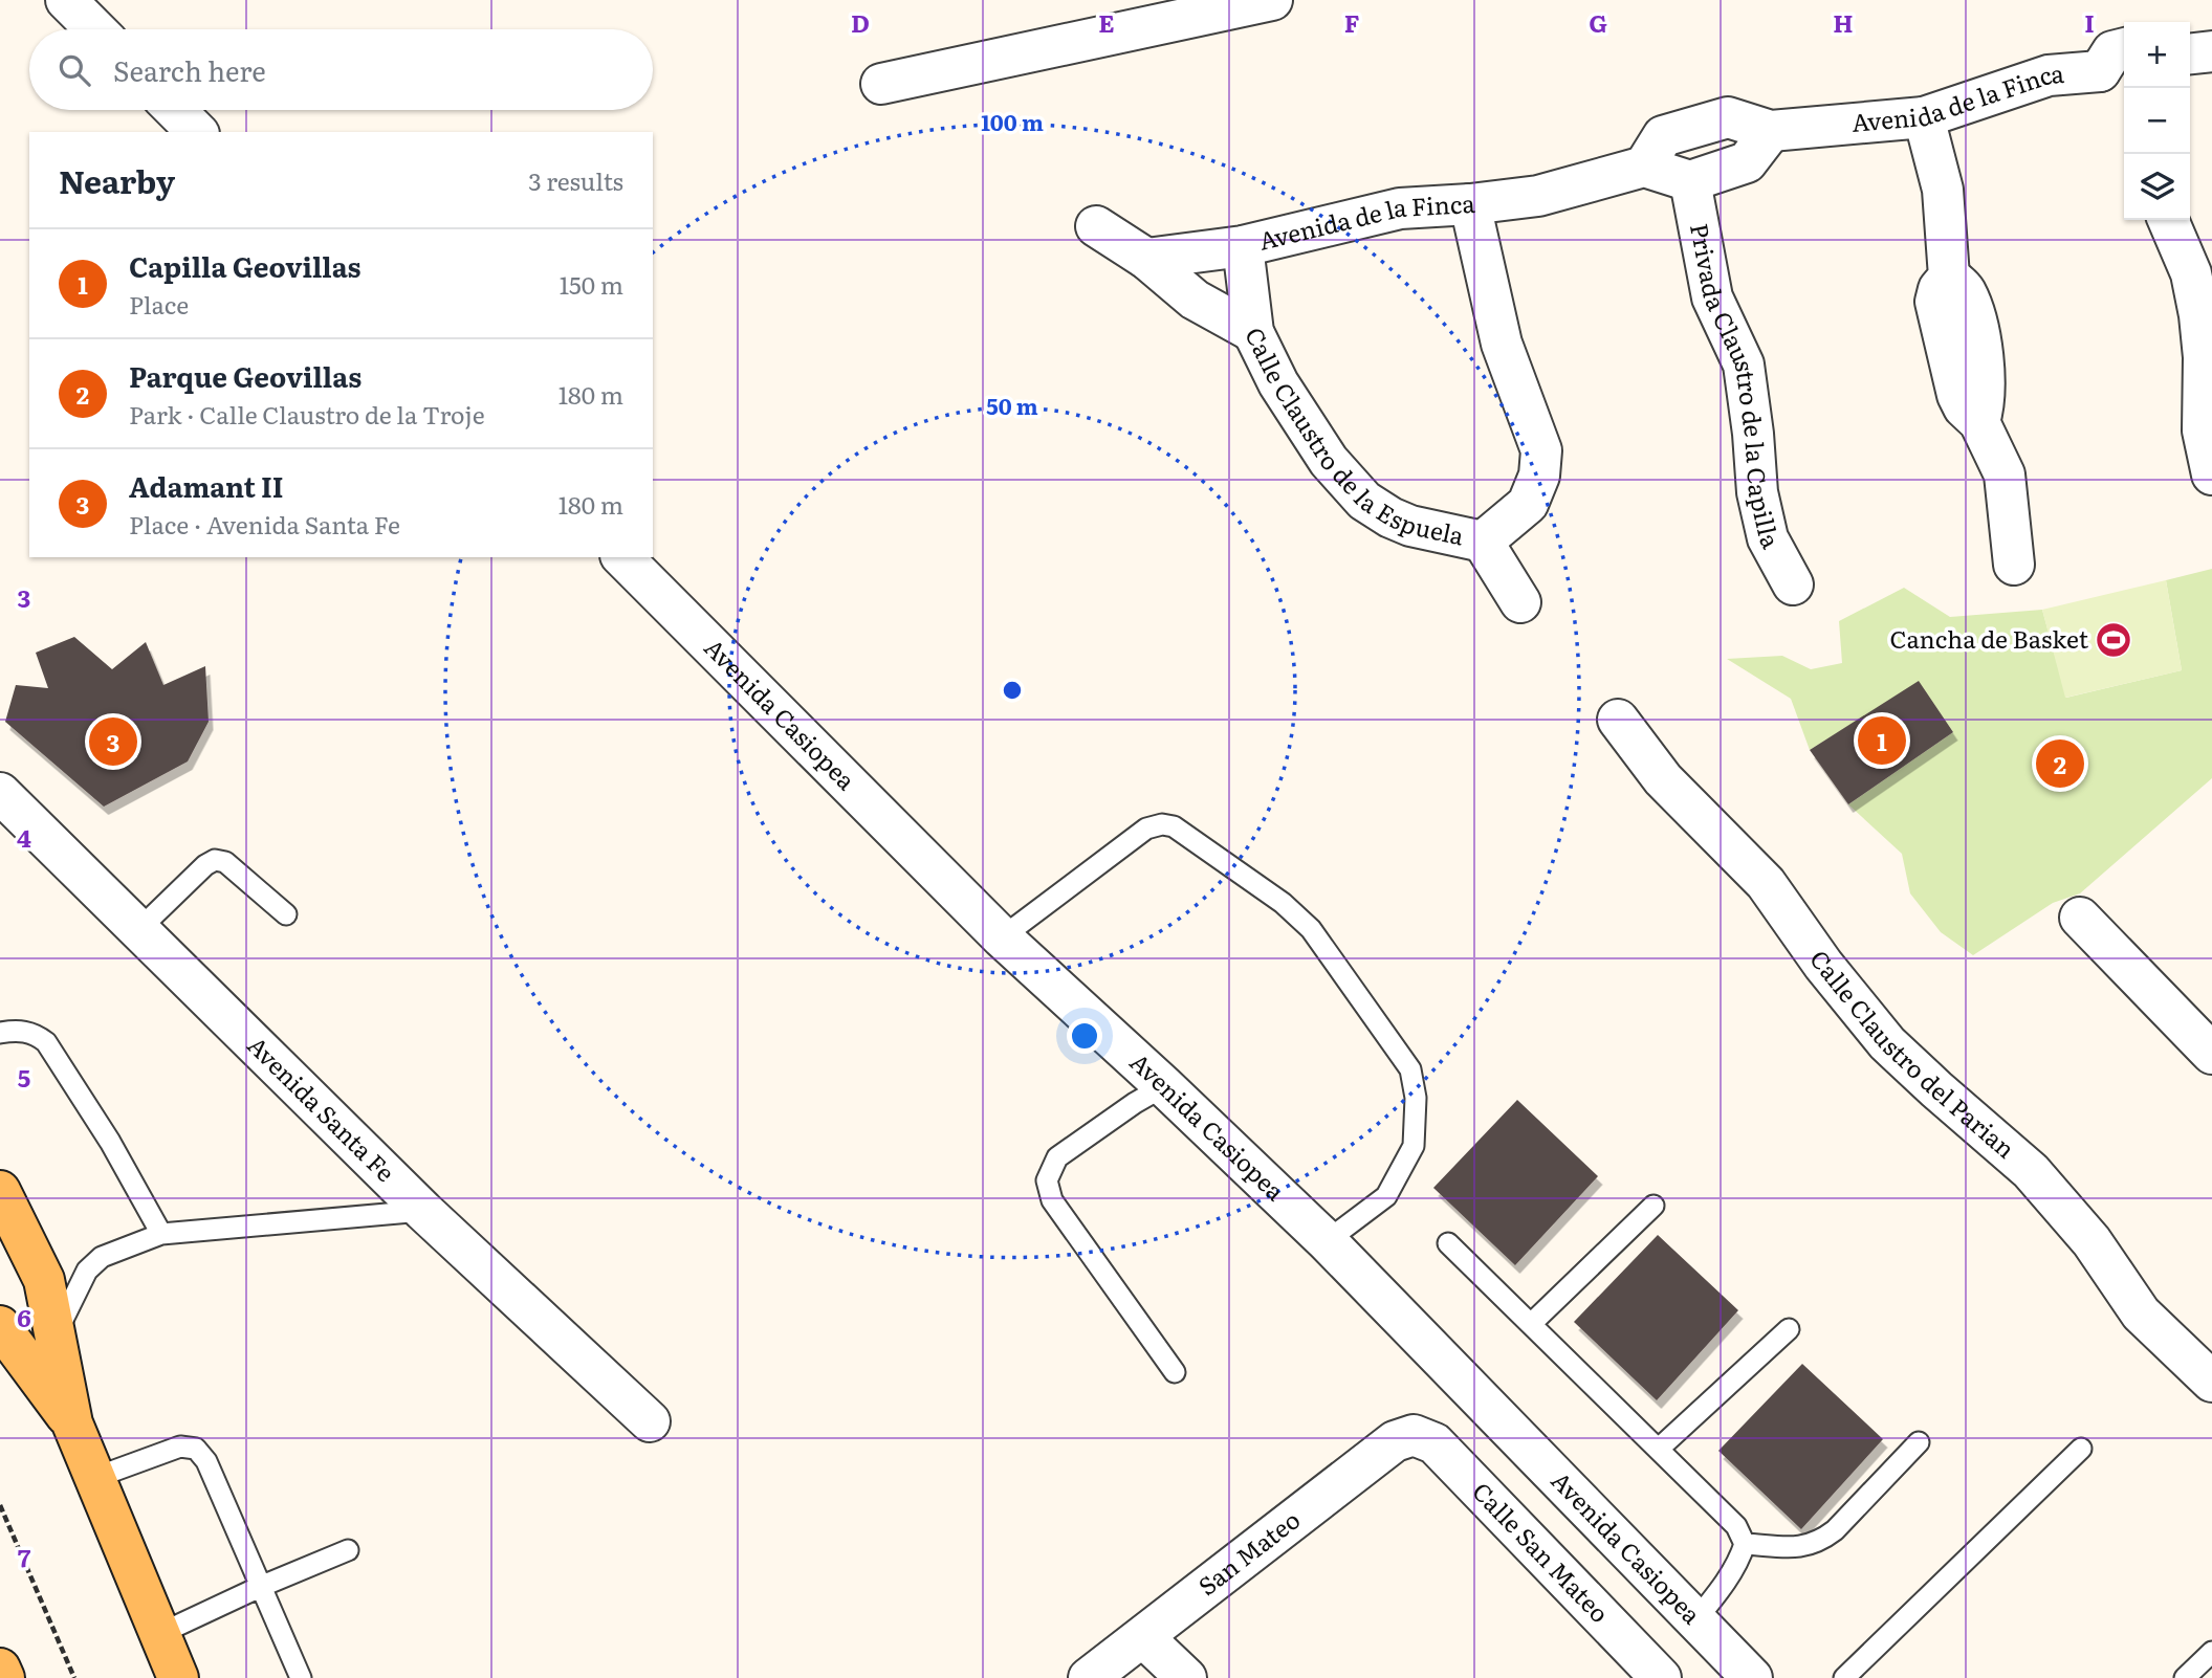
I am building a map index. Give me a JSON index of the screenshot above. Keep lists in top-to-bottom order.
{
  "streets": {
    "street": [
      "Avenida de la Finca",
      "Privada Claustro de la Capilla",
      "Calle Claustro de la Espuela",
      "Avenida Casiopea",
      "Calle Claustro del Parian",
      "Avenida Santa Fe",
      "Calle San Mateo",
      "San Mateo"
    ]
  },
  "crossings": [
    ["Avenida de la Finca", "Calle Claustro de la Espuela"],
    ["Calle San Mateo", "San Mateo"]
  ],
  "places": {
    "sports": ["Cancha de Basket"]
  },
  "page": {
    "map_buttons": ["+", "−"],
    "search": "Search here",
    "heading": ["Nearby", "3 results"],
    "list": [
      {
        "mark": "1",
        "name": "Capilla Geovillas",
        "note": "Place",
        "value": "150 m"
      },
      {
        "mark": "2",
        "name": "Parque Geovillas",
        "note": "Park · Calle Claustro de la Troje",
        "value": "180 m"
      },
      {
        "mark": "3",
        "name": "Adamant II",
        "note": "Place · Avenida Santa Fe",
        "value": "180 m"
      }
    ],
    "pins": ["1", "3", "2"]
  },
  "grid": {
    "columns": [
      "D",
      "E",
      "F",
      "G",
      "H",
      "I"
    ],
    "rows": [
      "3",
      "4",
      "5",
      "6",
      "7"
    ]
  },
  "rings": ["100 m", "50 m"]
}
